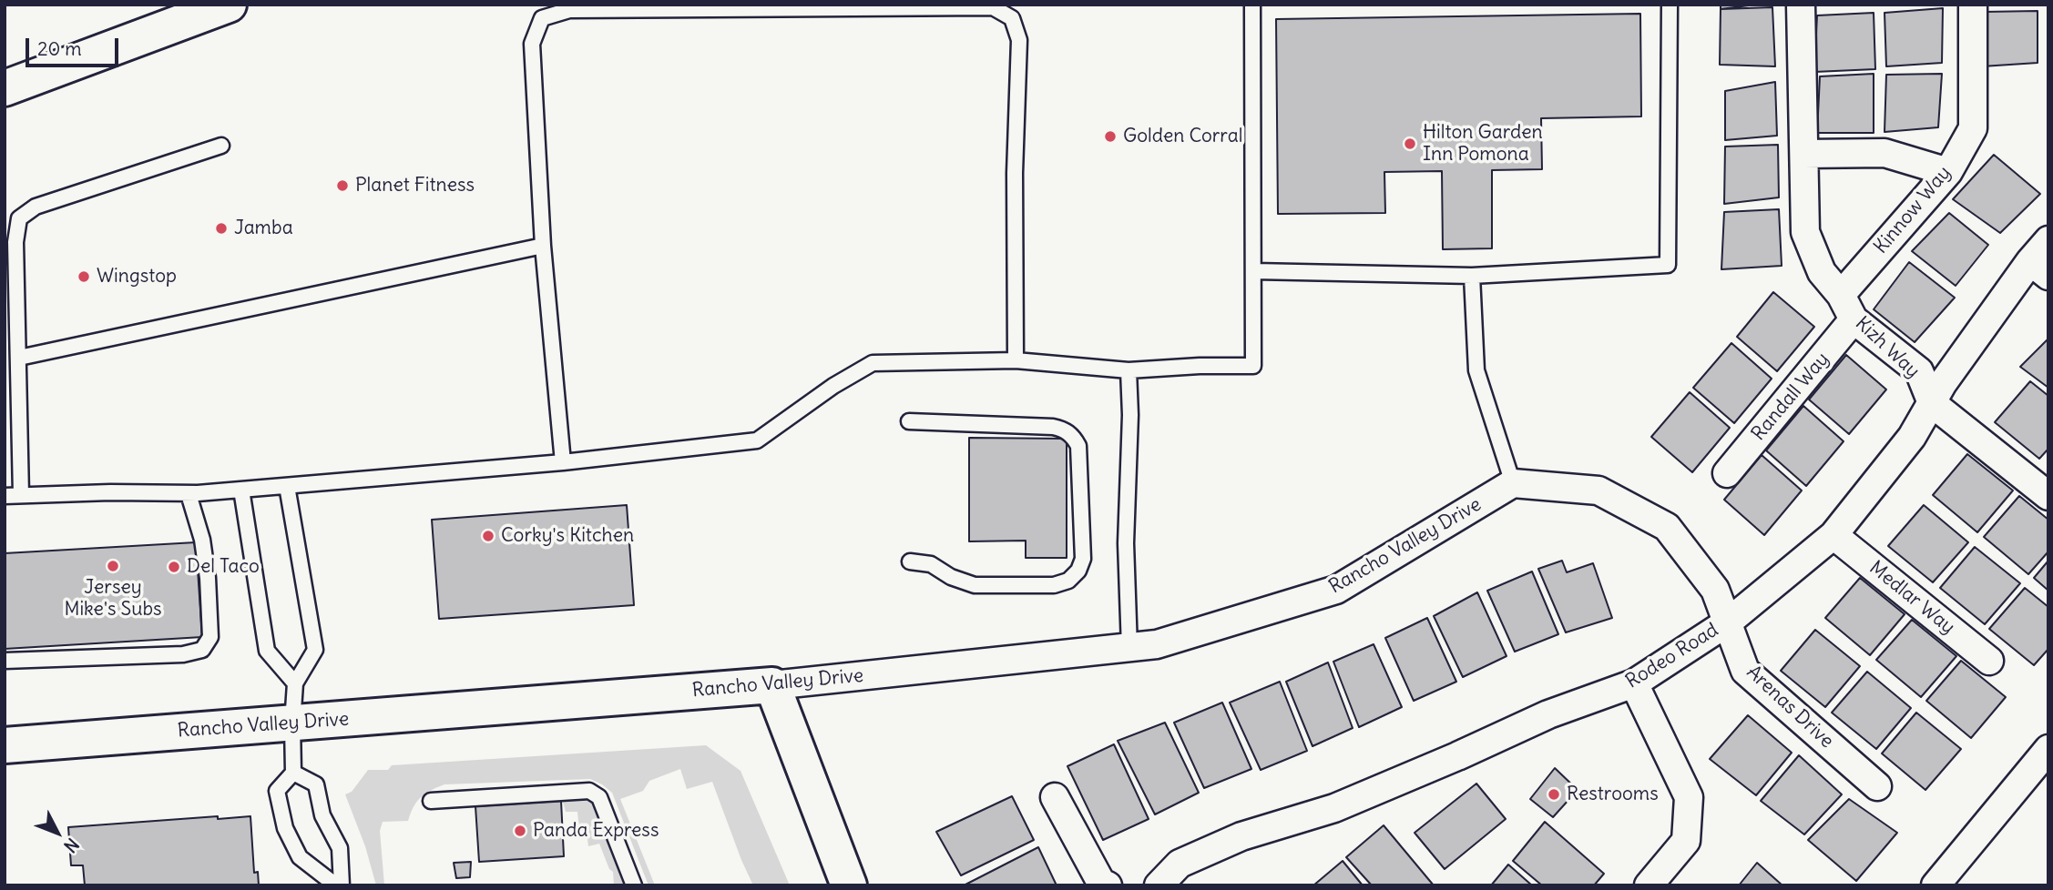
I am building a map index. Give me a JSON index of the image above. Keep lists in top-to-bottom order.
{
  "streets": {
    "main road": ["Rancho Valley Drive"],
    "street": [
      "Kinnow Way",
      "Kizh Way",
      "Randall Way",
      "Medlar Way",
      "Rodeo Road",
      "Arenas Drive"
    ]
  },
  "crossings": [
    ["Kinnow Way", "Kizh Way"],
    ["Kizh Way", "Randall Way"],
    ["Kizh Way", "Rodeo Road"],
    ["Rancho Valley Drive", "Arenas Drive"],
    ["Medlar Way", "Rodeo Road"],
    ["Rodeo Road", "Arenas Drive"]
  ],
  "places": [
    "Golden Corral",
    "Hilton Garden Inn Pomona",
    "Planet Fitness",
    "Jamba",
    "Wingstop",
    "Corky's Kitchen",
    "Jersey Mike's Subs",
    "Del Taco",
    "Restrooms",
    "Panda Express"
  ],
  "scale_bar": "20 m",
  "north": "bottom right"
}
